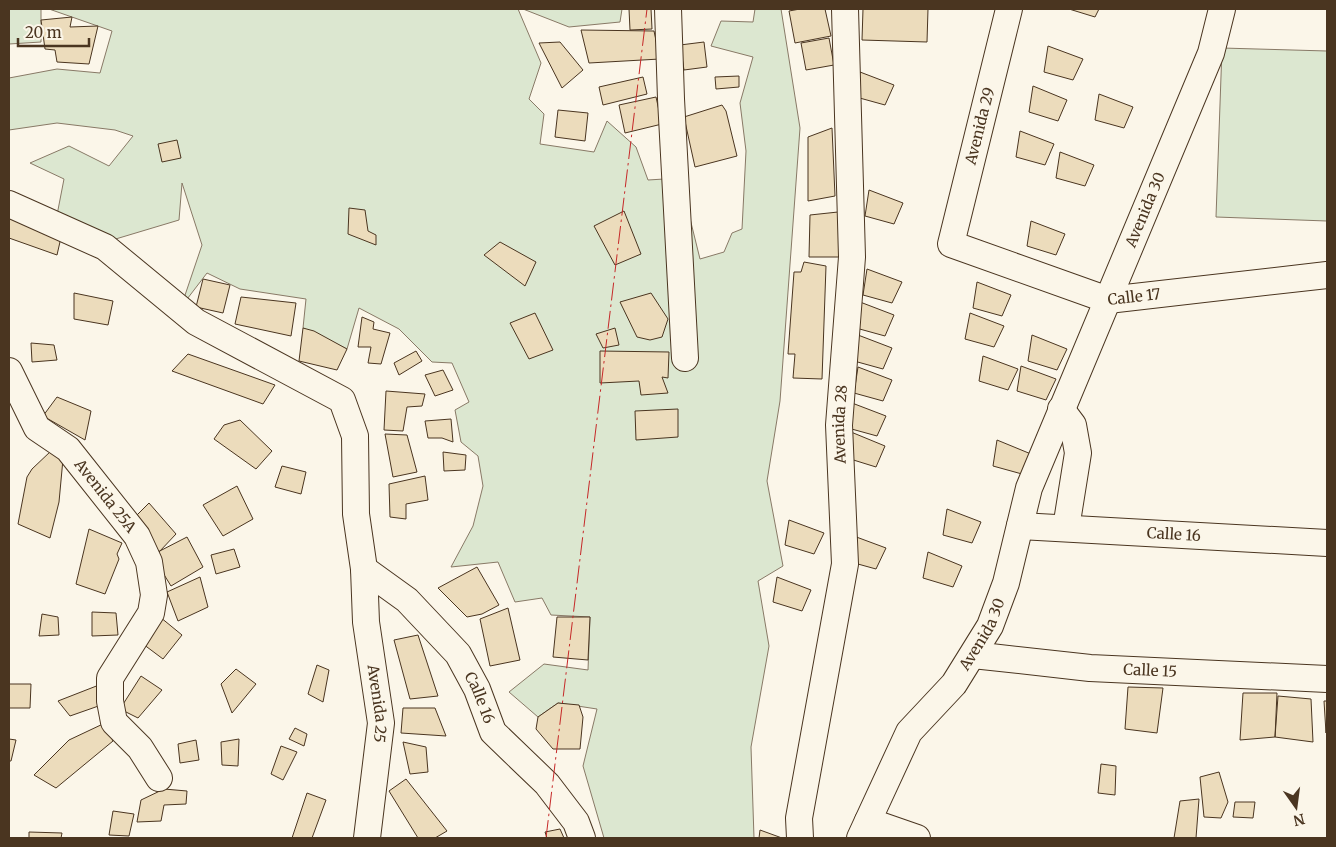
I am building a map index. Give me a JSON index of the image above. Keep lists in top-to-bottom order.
{
  "streets": {
    "street": [
      "Avenida 29",
      "Avenida 30",
      "Calle 17",
      "Avenida 28",
      "Avenida 25A",
      "Calle 16",
      "Calle 15",
      "Avenida 25"
    ]
  },
  "crossings": [
    ["Avenida 29", "Calle 17"],
    ["Avenida 30", "Calle 17"],
    ["Avenida 30", "Calle 16"],
    ["Avenida 30", "Calle 15"],
    ["Calle 16", "Avenida 25"]
  ],
  "scale_bar": "20 m",
  "north": "bottom"
}
